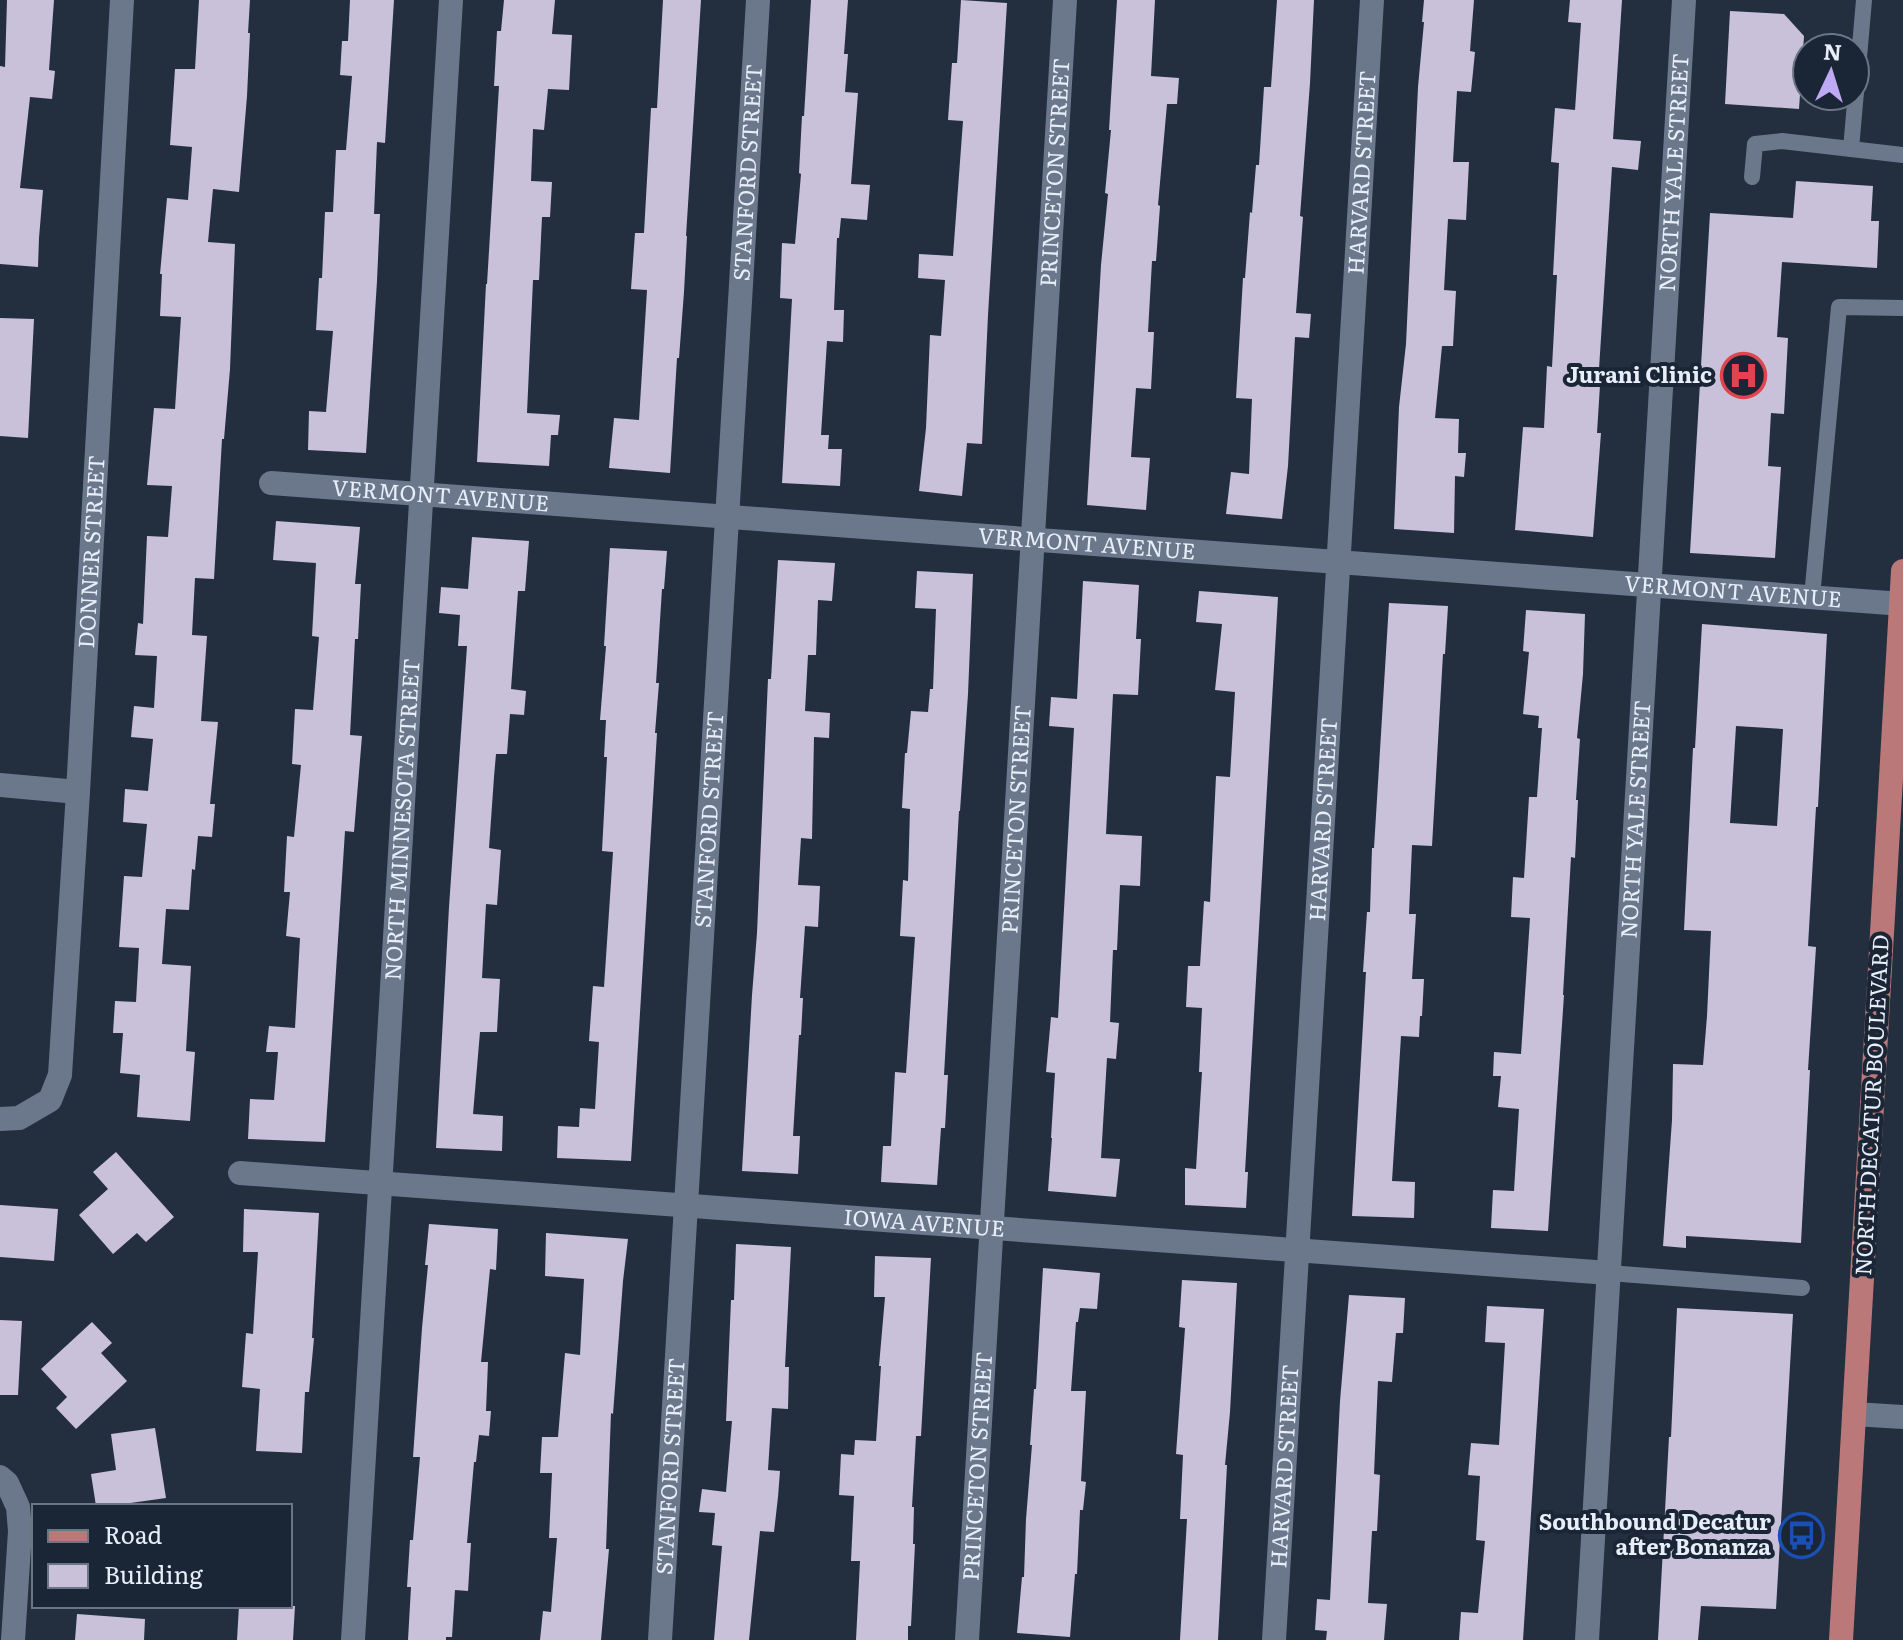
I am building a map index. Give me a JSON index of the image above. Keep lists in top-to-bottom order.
{
  "streets": {
    "main road": ["NORTH DECATUR BOULEVARD"],
    "street": [
      "STANFORD STREET",
      "PRINCETON STREET",
      "HARVARD STREET",
      "NORTH YALE STREET",
      "VERMONT AVENUE",
      "DONNER STREET",
      "NORTH MINNESOTA STREET",
      "IOWA AVENUE"
    ]
  },
  "crossings": [
    ["STANFORD STREET", "VERMONT AVENUE"],
    ["STANFORD STREET", "IOWA AVENUE"],
    ["PRINCETON STREET", "VERMONT AVENUE"],
    ["PRINCETON STREET", "IOWA AVENUE"],
    ["HARVARD STREET", "VERMONT AVENUE"],
    ["HARVARD STREET", "IOWA AVENUE"],
    ["NORTH YALE STREET", "VERMONT AVENUE"],
    ["NORTH YALE STREET", "IOWA AVENUE"],
    ["VERMONT AVENUE", "NORTH MINNESOTA STREET"],
    ["VERMONT AVENUE", "NORTH DECATUR BOULEVARD"],
    ["NORTH MINNESOTA STREET", "IOWA AVENUE"]
  ],
  "places": {
    "hospital": ["Jurani Clinic"],
    "bus stop": ["Southbound Decatur after Bonanza"]
  },
  "legend": ["Road", "Building"],
  "north": "top"
}
